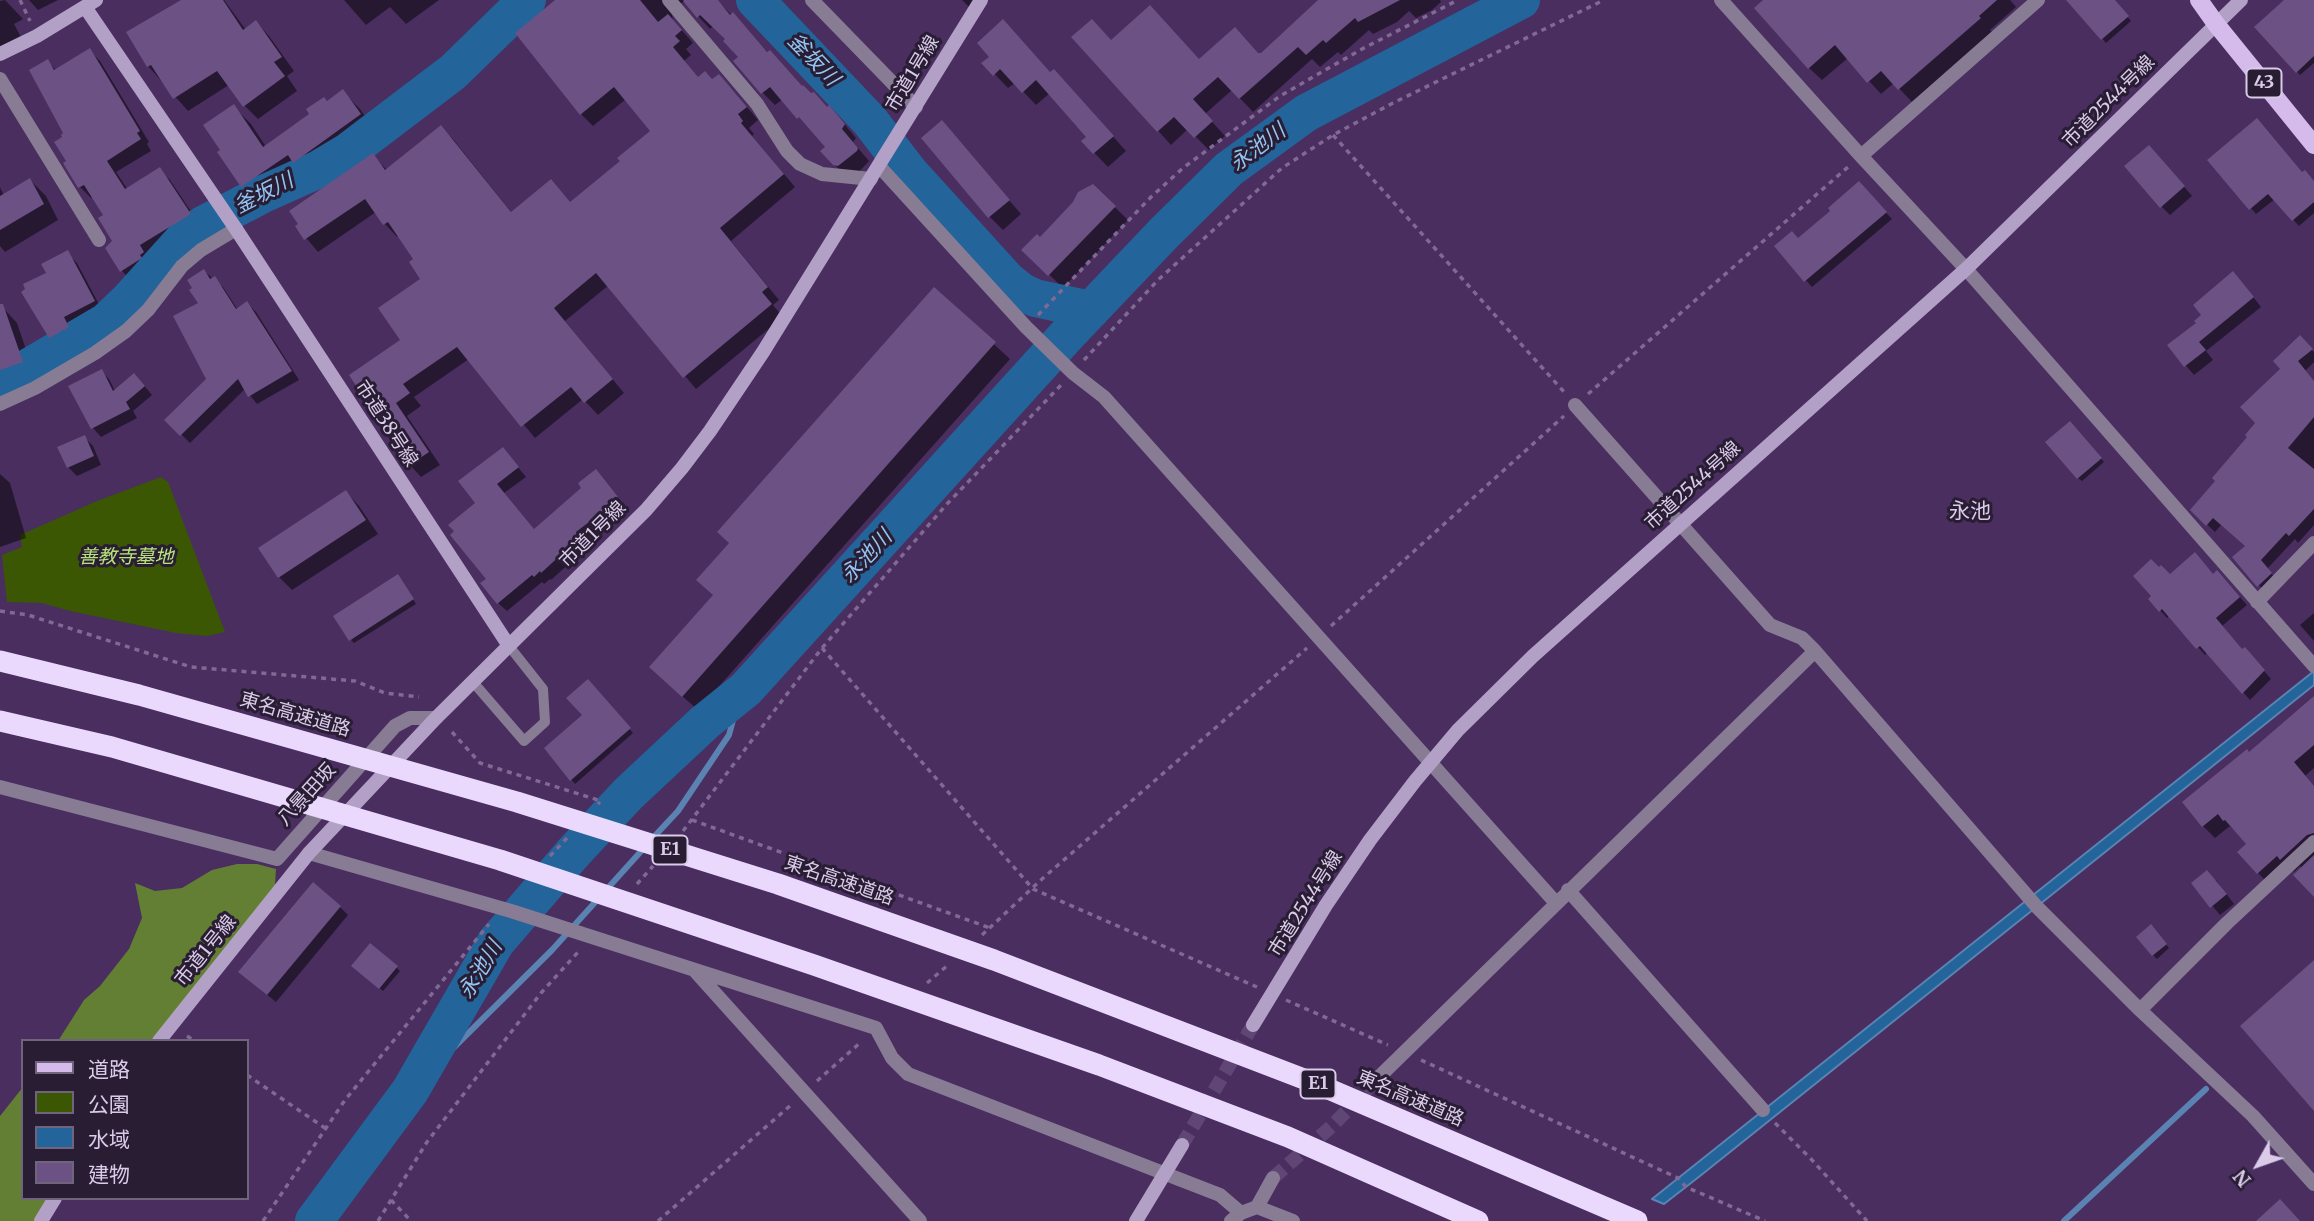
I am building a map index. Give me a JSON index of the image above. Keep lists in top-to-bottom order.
{
  "streets": {
    "highway": ["東名高速道路", "E1"],
    "main road": ["43"],
    "street": [
      "市道1号線",
      "市道2544号線",
      "市道38号線",
      "八景田坂"
    ]
  },
  "crossings": [
    ["市道1号線", "市道38号線"],
    ["市道1号線", "八景田坂"],
    ["43", "市道2544号線"]
  ],
  "districts": ["永池"],
  "water": ["釜坂川", "永池川"],
  "parks": ["善教寺墓地"],
  "legend": [
    "道路",
    "公園",
    "水域",
    "建物"
  ],
  "north": "bottom left"
}
